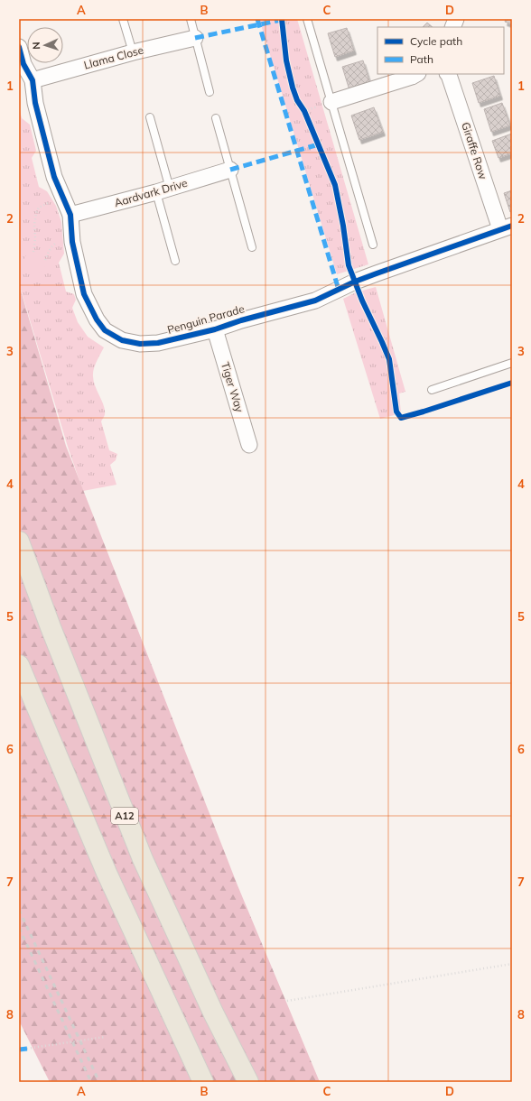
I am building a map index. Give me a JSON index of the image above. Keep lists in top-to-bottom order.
{
  "streets": {
    "highway": ["A12"],
    "street": [
      "Llama Close",
      "Giraffe Row",
      "Aardvark Drive",
      "Penguin Parade",
      "Tiger Way"
    ]
  },
  "crossings": [
    ["Llama Close", "Penguin Parade"],
    ["Giraffe Row", "Penguin Parade"],
    ["Aardvark Drive", "Penguin Parade"],
    ["Penguin Parade", "Tiger Way"]
  ],
  "legend": ["Cycle path", "Path"],
  "north": "left",
  "grid": {
    "columns": [
      "A",
      "B",
      "C",
      "D"
    ],
    "rows": [
      "1",
      "2",
      "3",
      "4",
      "5",
      "6",
      "7",
      "8"
    ]
  }
}
